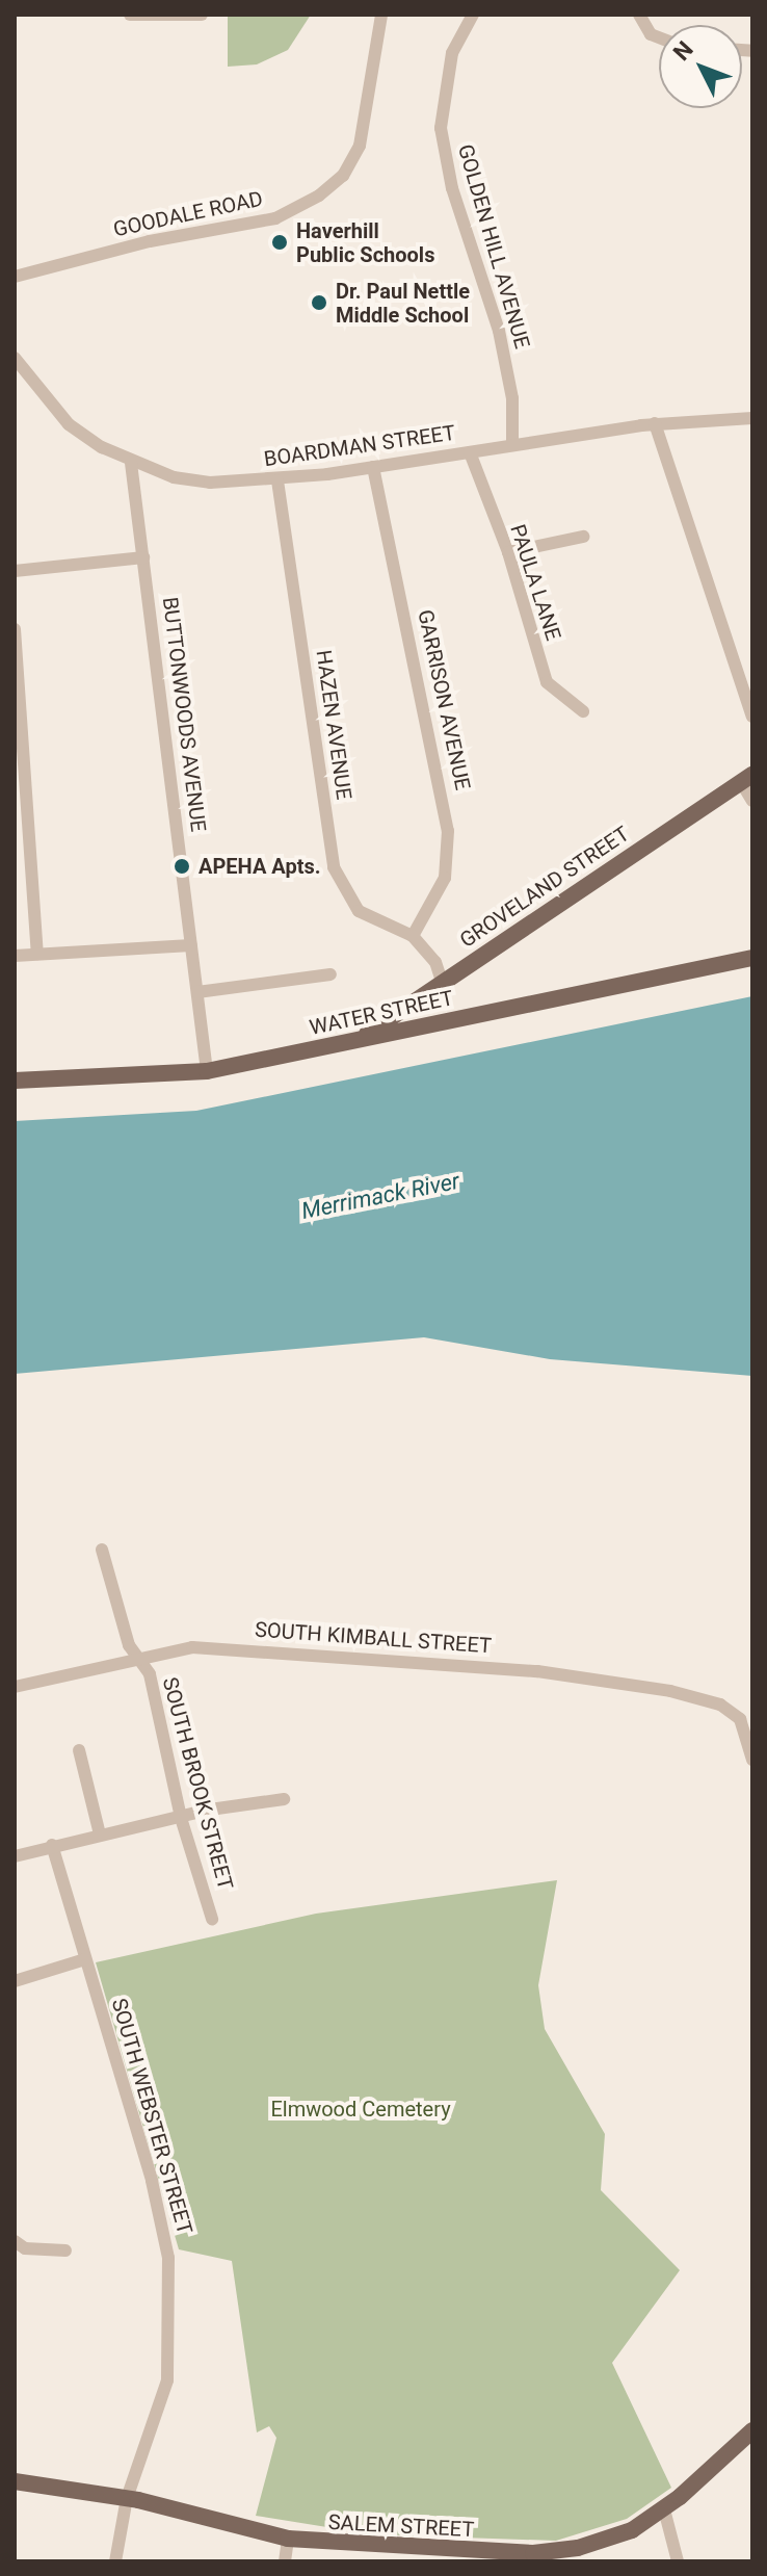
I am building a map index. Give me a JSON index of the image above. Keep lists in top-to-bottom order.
{
  "streets": {
    "main road": ["GROVELAND STREET", "WATER STREET", "SALEM STREET"],
    "street": [
      "GOODALE ROAD",
      "GOLDEN HILL AVENUE",
      "BOARDMAN STREET",
      "PAULA LANE",
      "GARRISON AVENUE",
      "BUTTONWOODS AVENUE",
      "HAZEN AVENUE",
      "SOUTH KIMBALL STREET",
      "SOUTH BROOK STREET",
      "SOUTH WEBSTER STREET"
    ]
  },
  "crossings": [
    ["GOLDEN HILL AVENUE", "BOARDMAN STREET"],
    ["BOARDMAN STREET", "PAULA LANE"],
    ["BOARDMAN STREET", "GARRISON AVENUE"],
    ["BOARDMAN STREET", "BUTTONWOODS AVENUE"],
    ["BOARDMAN STREET", "HAZEN AVENUE"],
    ["GARRISON AVENUE", "HAZEN AVENUE"],
    ["BUTTONWOODS AVENUE", "WATER STREET"],
    ["GROVELAND STREET", "WATER STREET"],
    ["SOUTH KIMBALL STREET", "SOUTH BROOK STREET"],
    ["SOUTH WEBSTER STREET", "SALEM STREET"]
  ],
  "water": ["Merrimack River"],
  "parks": ["Elmwood Cemetery"],
  "places": ["Haverhill Public Schools", "Dr. Paul Nettle Middle School", "APEHA Apts."],
  "north": "top left"
}
